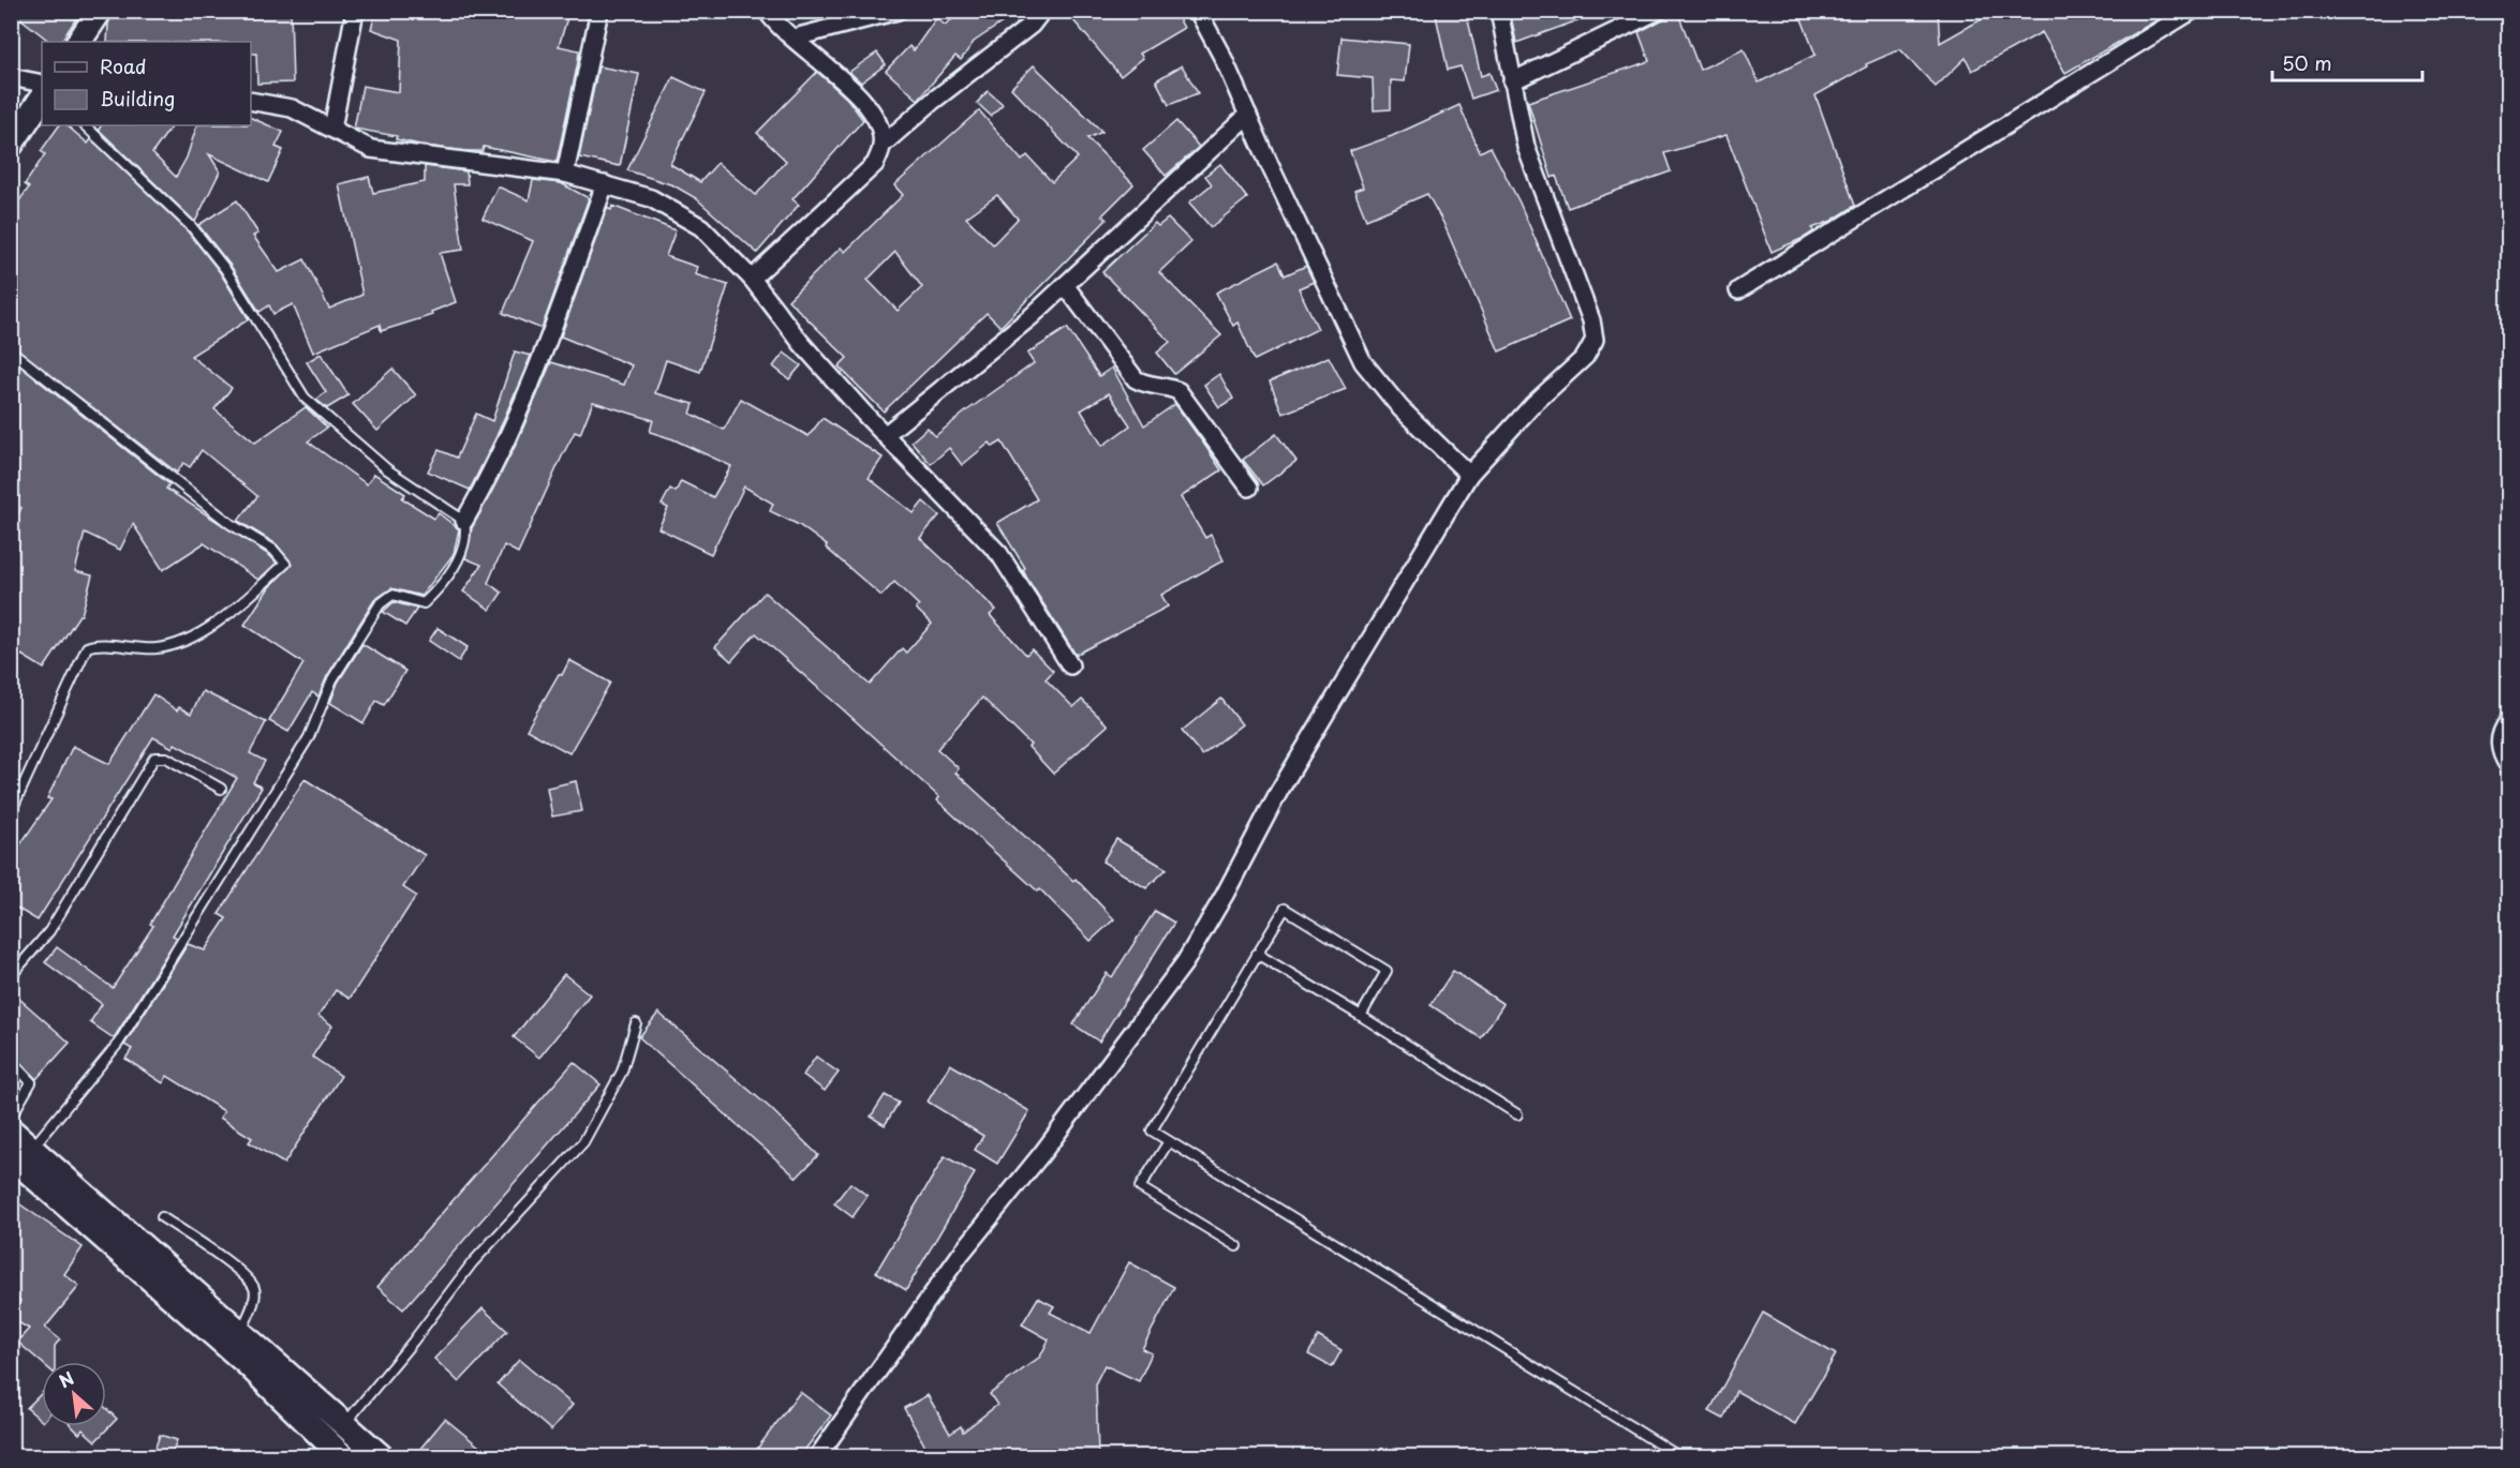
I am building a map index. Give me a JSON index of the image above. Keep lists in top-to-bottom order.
{
  "legend": ["Road", "Building"],
  "scale_bar": "50 m",
  "north": "top left"
}
